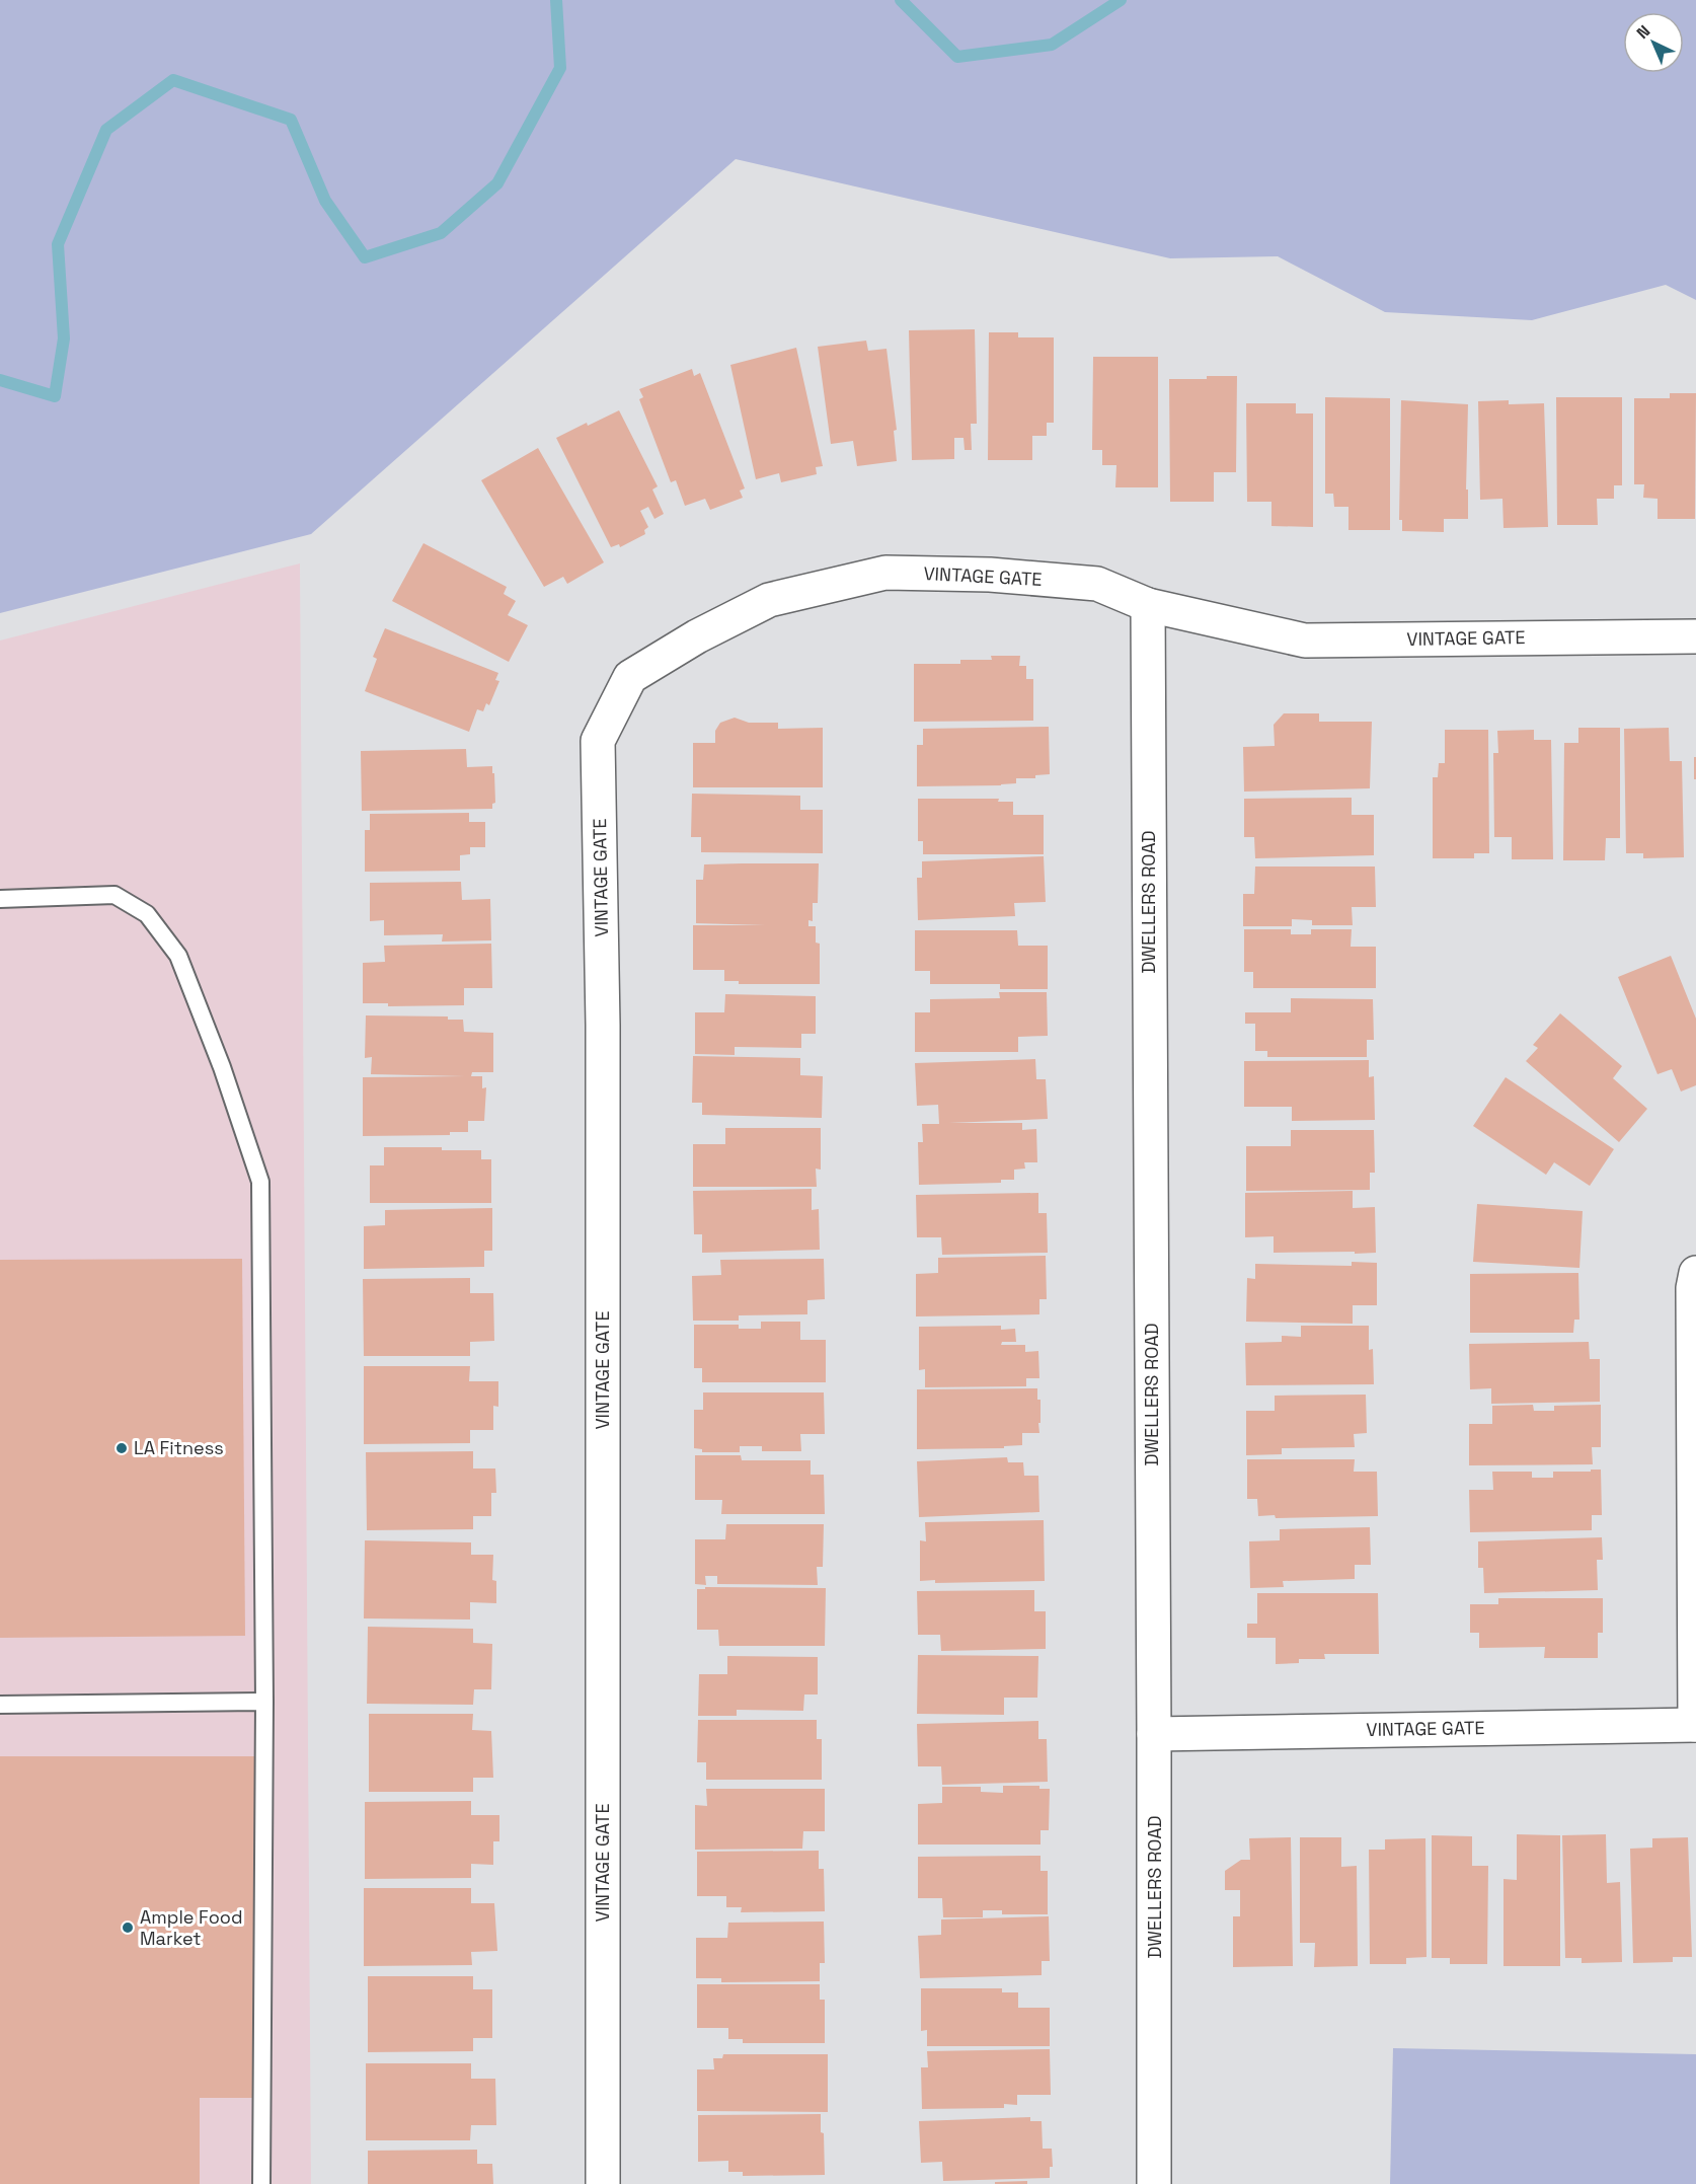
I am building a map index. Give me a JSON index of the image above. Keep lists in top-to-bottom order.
{
  "streets": {
    "street": ["VINTAGE GATE", "DWELLERS ROAD"]
  },
  "crossings": [
    ["VINTAGE GATE", "DWELLERS ROAD"]
  ],
  "places": ["LA Fitness", "Ample Food Market"],
  "north": "top left"
}
